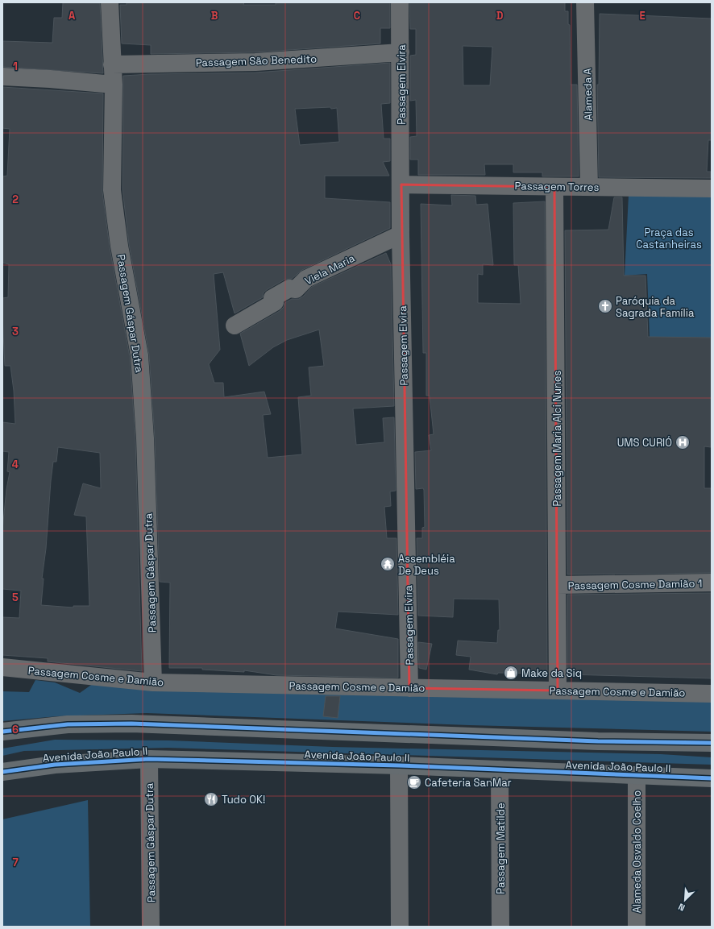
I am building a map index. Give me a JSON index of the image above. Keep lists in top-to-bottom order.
{
  "streets": {
    "main road": ["Avenida João Paulo II"],
    "street": [
      "Passagem São Benedito",
      "Passagem Elvira",
      "Alameda A",
      "Passagem Torres",
      "Viela Maria",
      "Passagem Gáspar Dutra",
      "Passagem Maria Alci Nunes",
      "Passagem Cosme Damião 1",
      "Passagem Cosme e Damião",
      "Passagem Matilde",
      "Alameda Osvaldo Coelho"
    ]
  },
  "crossings": [
    ["Passagem São Benedito", "Passagem Elvira"],
    ["Passagem São Benedito", "Passagem Gáspar Dutra"],
    ["Passagem Elvira", "Passagem Torres"],
    ["Passagem Elvira", "Viela Maria"],
    ["Passagem Elvira", "Passagem Cosme e Damião"],
    ["Alameda A", "Passagem Torres"],
    ["Passagem Torres", "Passagem Maria Alci Nunes"],
    ["Passagem Gáspar Dutra", "Passagem Cosme e Damião"],
    ["Passagem Gáspar Dutra", "Avenida João Paulo II"],
    ["Passagem Maria Alci Nunes", "Passagem Cosme Damião 1"],
    ["Passagem Maria Alci Nunes", "Passagem Cosme e Damião"],
    ["Avenida João Paulo II", "Passagem Matilde"],
    ["Avenida João Paulo II", "Alameda Osvaldo Coelho"]
  ],
  "parks": ["Praça das Castanheiras"],
  "places": {
    "church": ["Paróquia da Sagrada Família"],
    "hospital": ["UMS CURIÓ"],
    "temple": ["Assembléia De Deus"],
    "shop": ["Make da Siq"],
    "cafe": ["Cafeteria SanMar"],
    "restaurant": ["Tudo OK!"]
  },
  "north": "bottom left",
  "grid": {
    "columns": [
      "A",
      "B",
      "C",
      "D",
      "E"
    ],
    "rows": [
      "1",
      "2",
      "3",
      "4",
      "5",
      "6",
      "7"
    ]
  }
}
